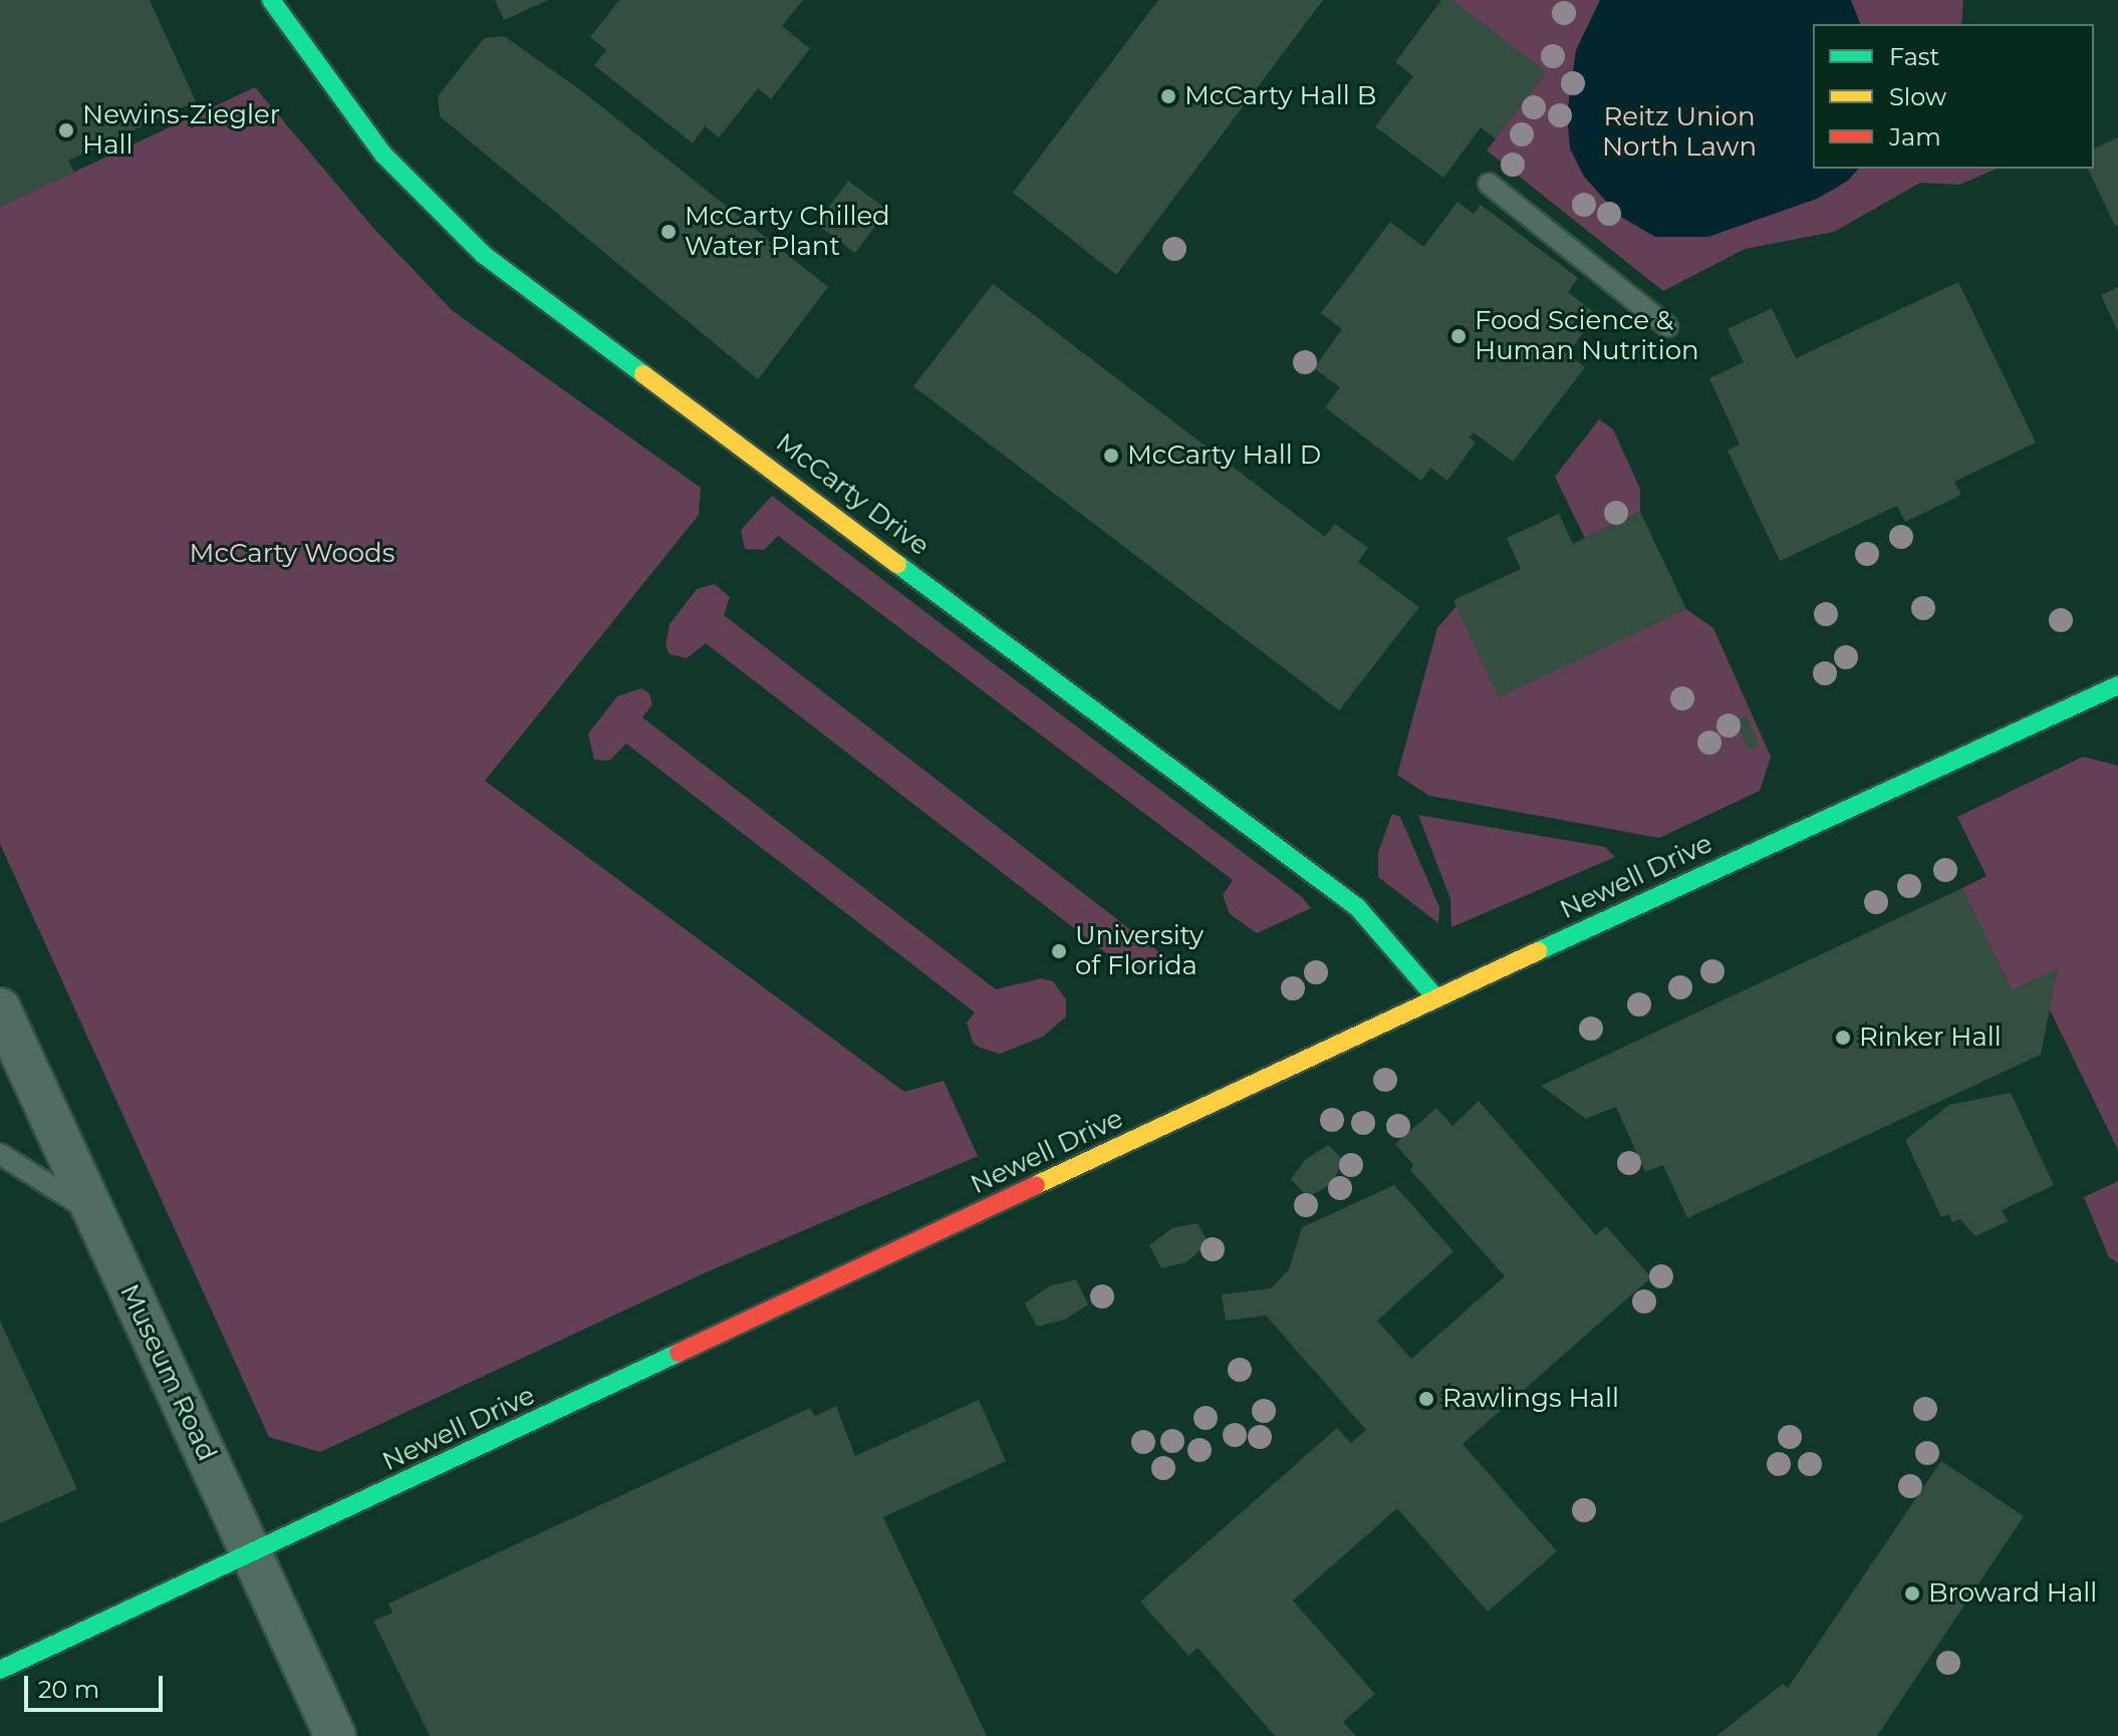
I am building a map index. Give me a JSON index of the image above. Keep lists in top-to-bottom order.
{
  "streets": {
    "street": ["McCarty Drive", "Newell Drive", "Museum Road"]
  },
  "crossings": [
    ["McCarty Drive", "Newell Drive"],
    ["Newell Drive", "Museum Road"]
  ],
  "parks": ["Reitz Union North Lawn", "McCarty Woods"],
  "places": [
    "McCarty Hall B",
    "Newins-Ziegler Hall",
    "McCarty Chilled Water Plant",
    "Food Science & Human Nutrition",
    "McCarty Hall D",
    "University of Florida",
    "Rinker Hall",
    "Rawlings Hall",
    "Broward Hall"
  ],
  "legend": ["Fast", "Slow", "Jam"],
  "scale_bar": "20 m"
}
